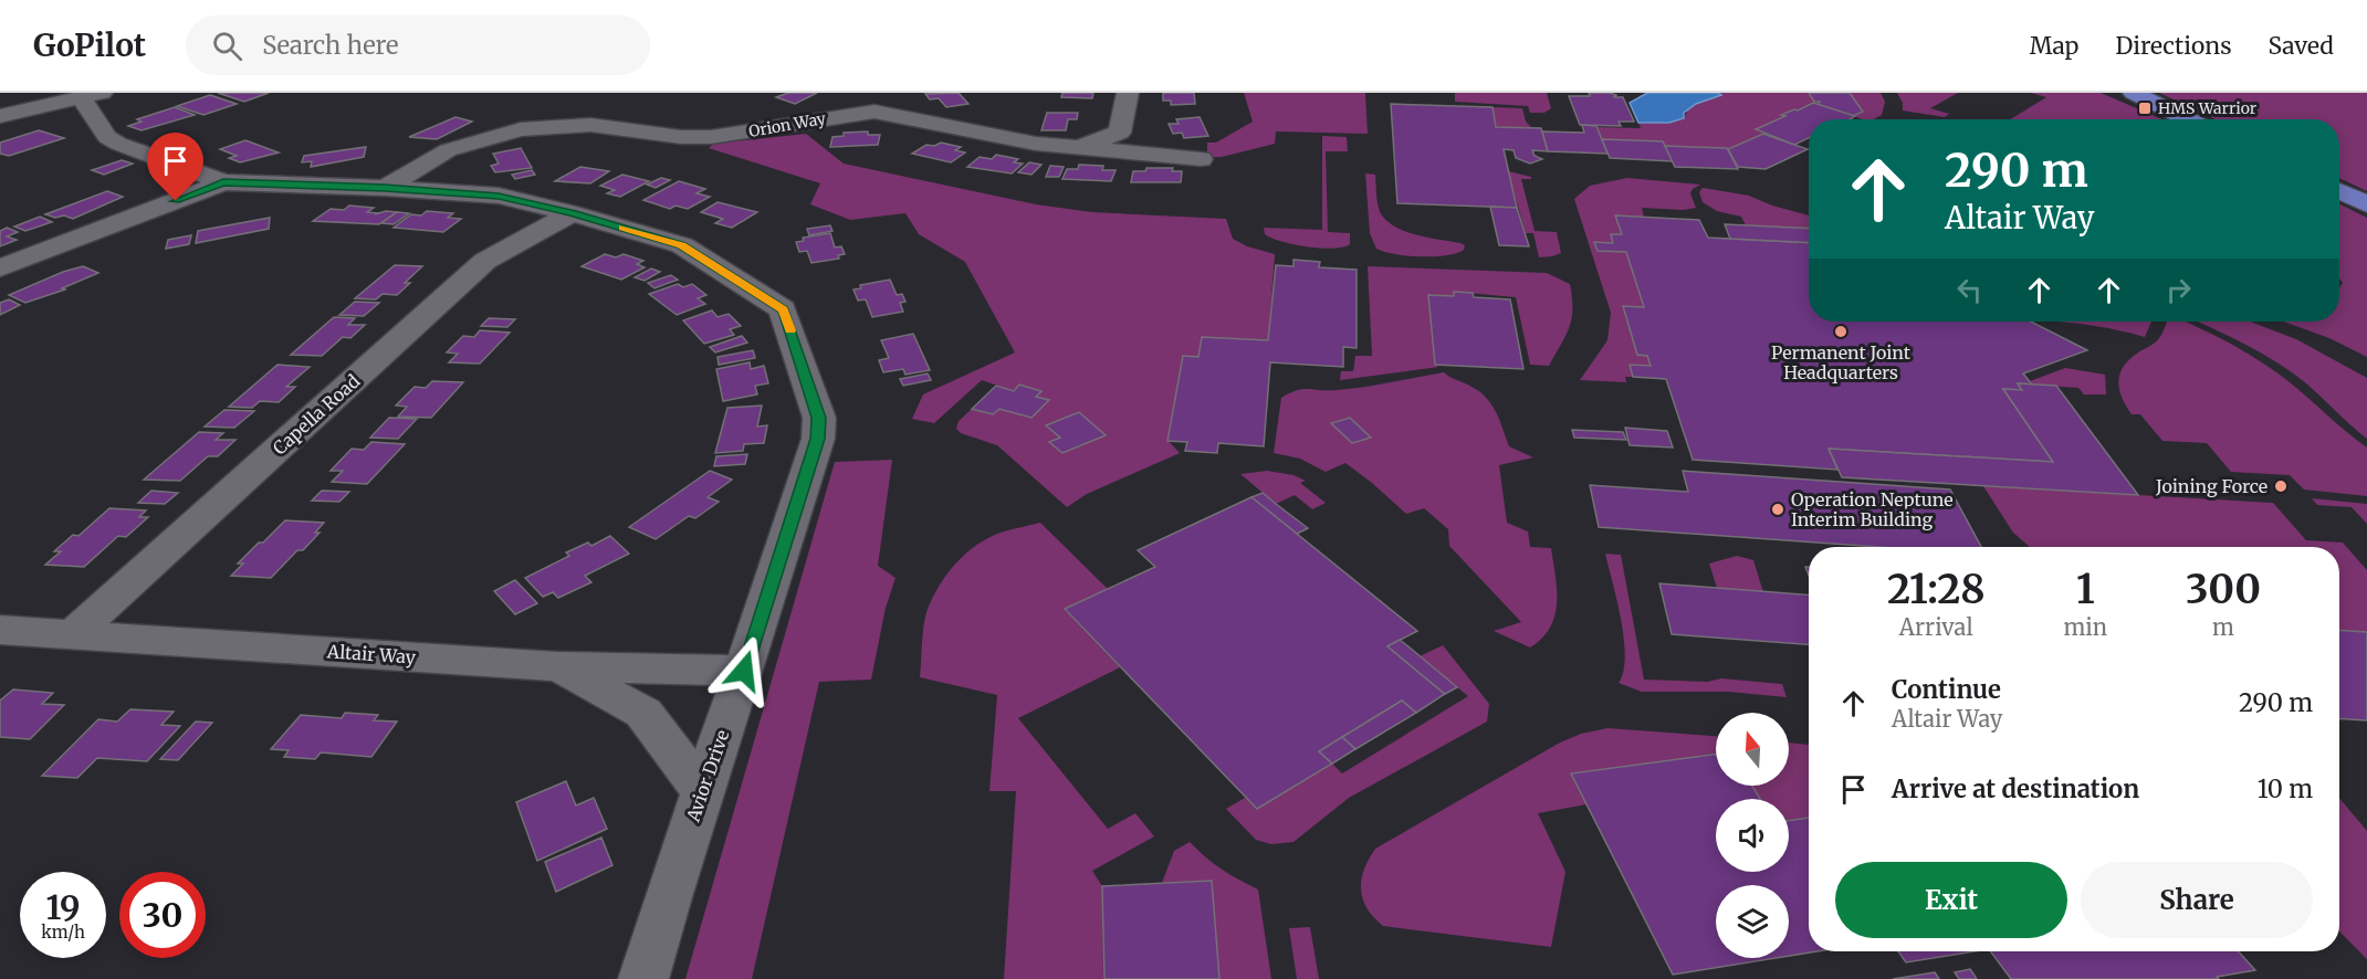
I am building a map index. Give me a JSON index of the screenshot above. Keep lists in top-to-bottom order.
{
  "streets": {
    "street": [
      "Orion Way",
      "Capella Road",
      "Altair Way",
      "Avior Drive"
    ]
  },
  "crossings": [
    ["Orion Way", "Avior Drive"],
    ["Capella Road", "Altair Way"],
    ["Capella Road", "Avior Drive"],
    ["Altair Way", "Avior Drive"]
  ],
  "places": {
    "transit": ["HMS Warrior"],
    "other": ["Permanent Joint Headquarters", "Joining Force", "Operation Neptune Interim Building"]
  },
  "north": "top",
  "page": {
    "header": "GoPilot",
    "search": "Search here",
    "nav": ["Map", "Directions", "Saved"],
    "turn": ["290 m", "Altair Way"],
    "eta": [
      "21:28",
      "Arrival",
      "1",
      "min",
      "300",
      "m"
    ],
    "list": [
      {
        "name": "Continue",
        "note": "Altair Way",
        "value": "290 m"
      },
      {
        "name": "Arrive at destination",
        "value": "10 m"
      }
    ],
    "buttons": ["Exit", "Share"],
    "speed": "19 km/h",
    "limit": "30"
  }
}
